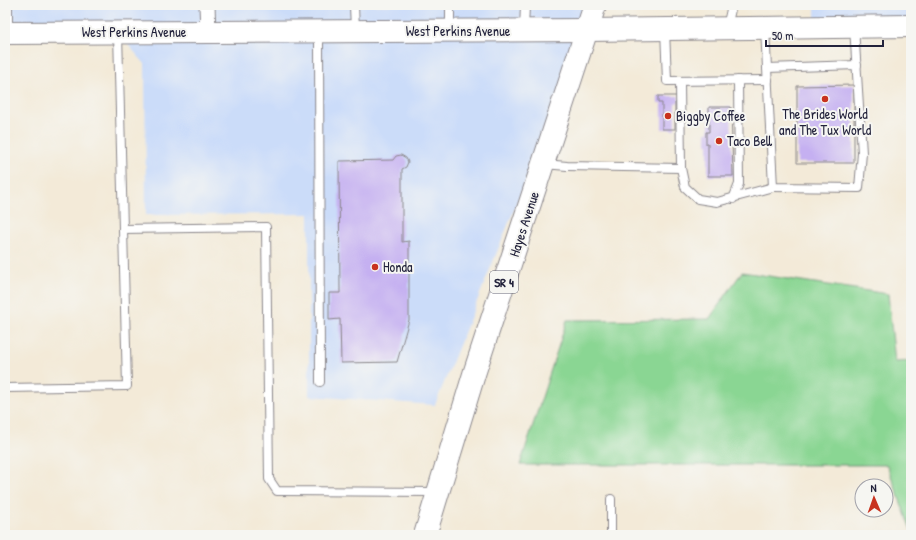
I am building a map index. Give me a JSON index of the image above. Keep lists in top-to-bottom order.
{
  "streets": {
    "main road": ["West Perkins Avenue", "Hayes Avenue", "SR 4"]
  },
  "crossings": [
    ["West Perkins Avenue", "Hayes Avenue"]
  ],
  "places": [
    "The Brides World and The Tux World",
    "Biggby Coffee",
    "Taco Bell",
    "Honda"
  ],
  "scale_bar": "50 m",
  "north": "top"
}
